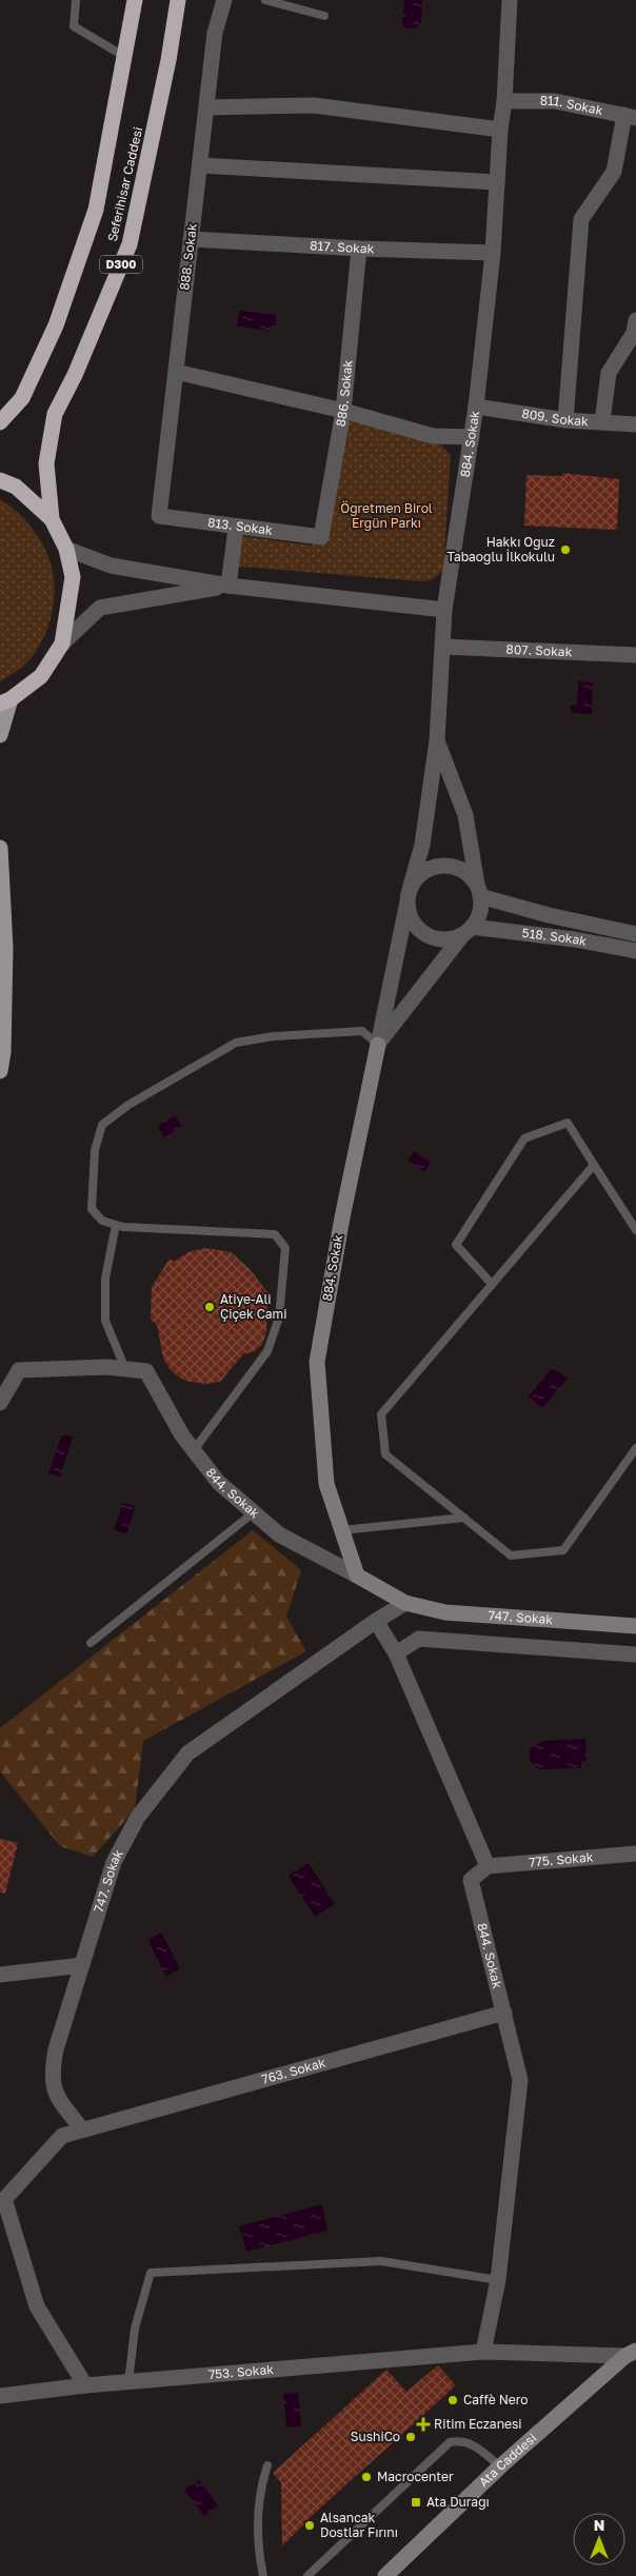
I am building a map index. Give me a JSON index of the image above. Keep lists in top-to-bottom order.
{
  "streets": {
    "highway": ["Seferihisar Caddesi", "D300"],
    "street": [
      "811. Sokak",
      "817. Sokak",
      "888. Sokak",
      "886. Sokak",
      "809. Sokak",
      "884. Sokak",
      "813. Sokak",
      "807. Sokak",
      "518. Sokak",
      "844. Sokak",
      "747. Sokak",
      "775. Sokak",
      "763. Sokak",
      "753. Sokak",
      "Ata Caddesi"
    ]
  },
  "crossings": [
    ["811. Sokak", "884. Sokak"],
    ["Seferihisar Caddesi", "D300"],
    ["817. Sokak", "888. Sokak"],
    ["817. Sokak", "886. Sokak"],
    ["817. Sokak", "884. Sokak"],
    ["888. Sokak", "813. Sokak"],
    ["886. Sokak", "813. Sokak"],
    ["809. Sokak", "884. Sokak"],
    ["884. Sokak", "807. Sokak"],
    ["884. Sokak", "518. Sokak"],
    ["884. Sokak", "844. Sokak"],
    ["844. Sokak", "775. Sokak"],
    ["844. Sokak", "763. Sokak"],
    ["844. Sokak", "753. Sokak"],
    ["747. Sokak", "763. Sokak"],
    ["753. Sokak", "Ata Caddesi"]
  ],
  "parks": ["Öğretmen Birol Ergün Parkı"],
  "places": {
    "other": [
      "Hakkı Oğuz Tabaoğlu İlkokulu",
      "Atiye-Ali Çiçek Cami",
      "Caffè Nero",
      "SushiCo",
      "Macrocenter",
      "Alsancak Dostlar Fırını"
    ],
    "health": ["Ritim Eczanesi"],
    "transit": ["Ata Durağı"]
  },
  "north": "top"
}
